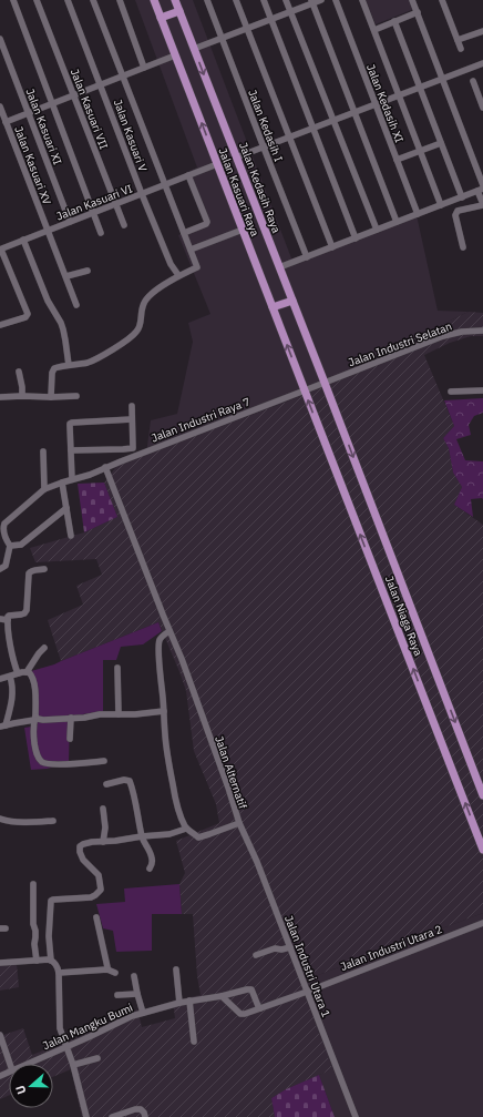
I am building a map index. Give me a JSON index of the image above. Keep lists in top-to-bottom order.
{
  "streets": {
    "main road": ["Jalan Kedasih Raya", "Jalan Kasuari Raya", "Jalan Niaga Raya"],
    "street": [
      "Jalan Kedasih XI",
      "Jalan Kasuari VII",
      "Jalan Kedasih I",
      "Jalan Kasuari XI",
      "Jalan Kasuari V",
      "Jalan Kasuari XV",
      "Jalan Kasuari VI",
      "Jalan Industri Selatan",
      "Jalan Industri Raya 7",
      "Jalan Alternatif",
      "Jalan Industri Utara 2",
      "Jalan Industri Utara 1",
      "Jalan Mangku Bumi"
    ]
  },
  "crossings": [
    ["Jalan Kasuari VII", "Jalan Kasuari VI"],
    ["Jalan Kasuari XI", "Jalan Kasuari VI"],
    ["Jalan Kasuari V", "Jalan Kasuari VI"],
    ["Jalan Kasuari XV", "Jalan Kasuari VI"],
    ["Jalan Kedasih Raya", "Jalan Industri Selatan"],
    ["Jalan Kedasih Raya", "Jalan Niaga Raya"],
    ["Jalan Kasuari Raya", "Jalan Kasuari VI"],
    ["Jalan Kasuari Raya", "Jalan Industri Selatan"],
    ["Jalan Kasuari Raya", "Jalan Industri Raya 7"],
    ["Jalan Kasuari Raya", "Jalan Niaga Raya"],
    ["Jalan Industri Selatan", "Jalan Industri Raya 7"],
    ["Jalan Industri Selatan", "Jalan Niaga Raya"],
    ["Jalan Industri Raya 7", "Jalan Niaga Raya"],
    ["Jalan Industri Raya 7", "Jalan Alternatif"],
    ["Jalan Alternatif", "Jalan Industri Utara 1"],
    ["Jalan Industri Utara 2", "Jalan Industri Utara 1"]
  ],
  "one_way": ["Jalan Kasuari Raya"],
  "north": "left"
}
